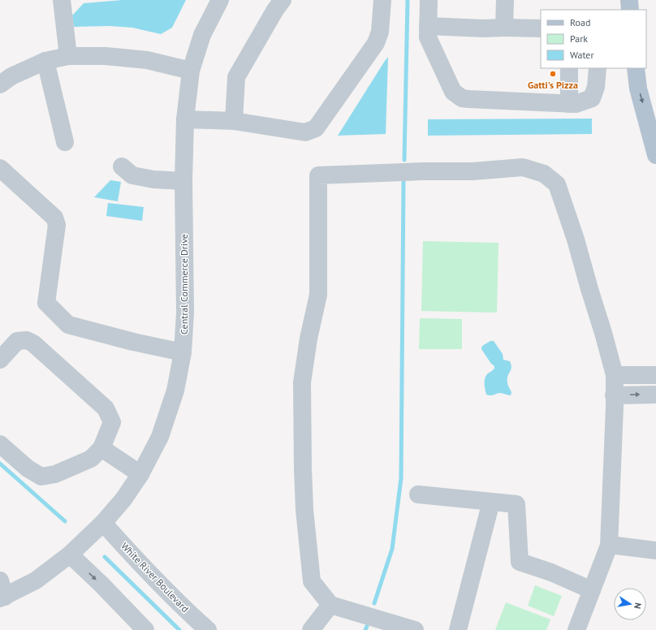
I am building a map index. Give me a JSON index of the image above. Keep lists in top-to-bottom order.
{
  "streets": {
    "street": ["Central Commerce Drive", "White River Boulevard"]
  },
  "crossings": [
    ["Central Commerce Drive", "White River Boulevard"]
  ],
  "places": ["Gatti's Pizza"],
  "legend": ["Road", "Park", "Water"],
  "north": "right"
}
